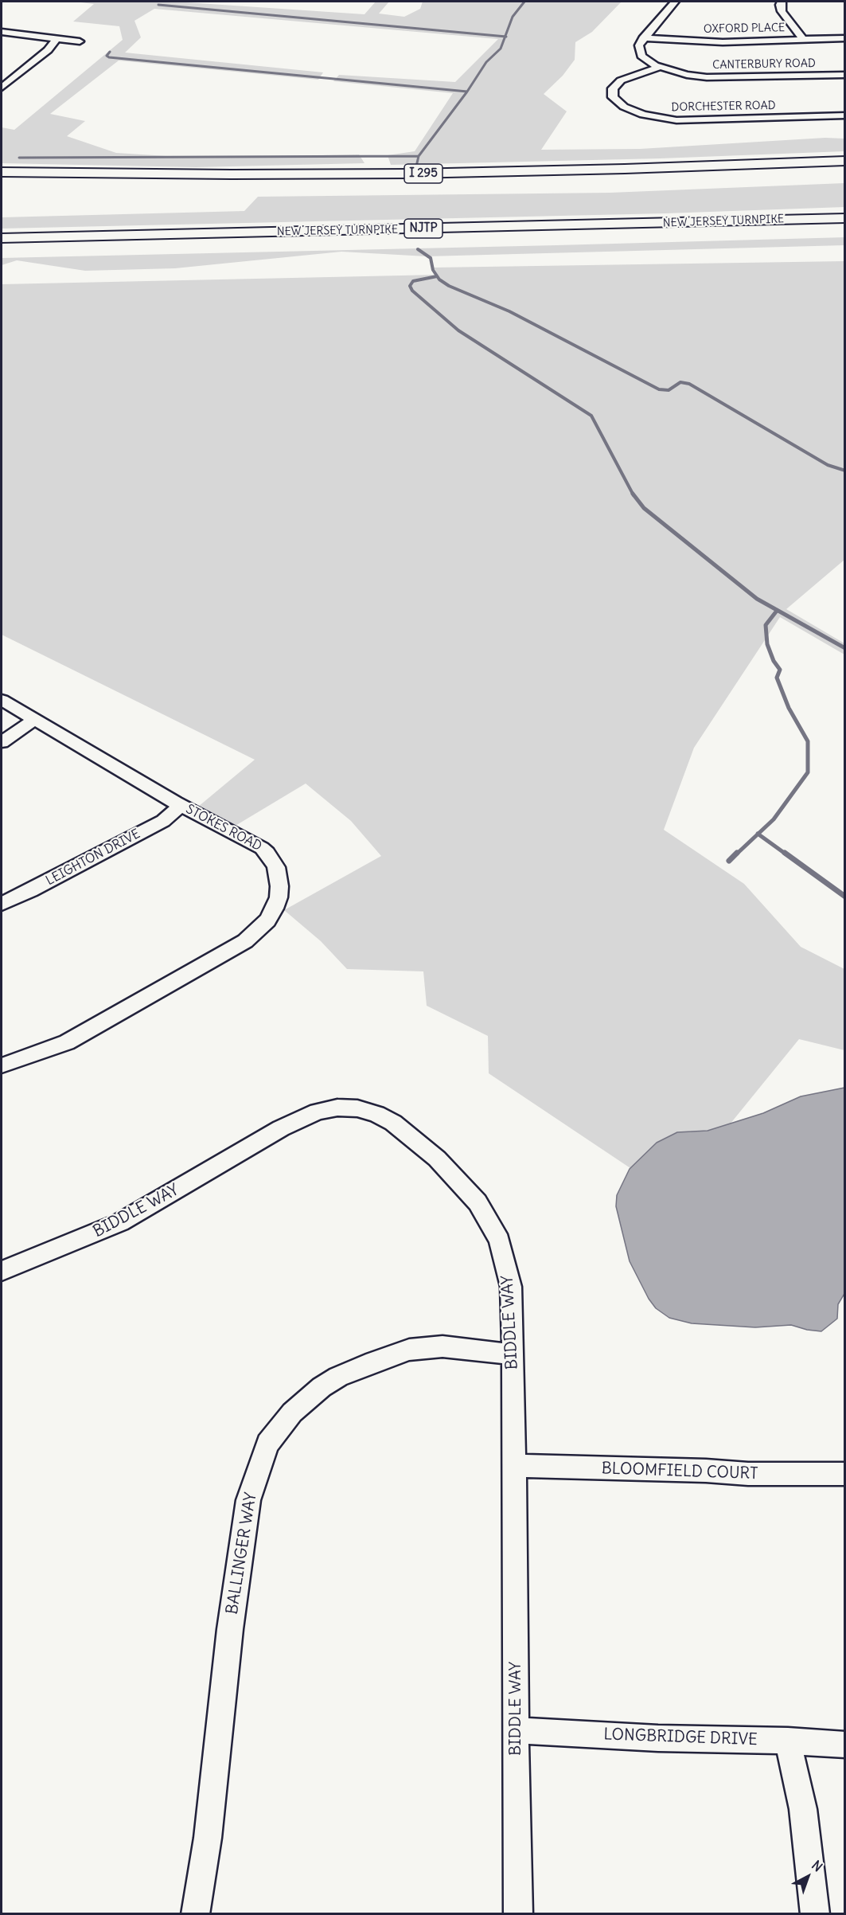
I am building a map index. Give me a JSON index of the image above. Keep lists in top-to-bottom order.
{
  "streets": {
    "highway": ["I 295", "NEW JERSEY TURNPIKE", "NJTP"],
    "street": [
      "OXFORD PLACE",
      "CANTERBURY ROAD",
      "DORCHESTER ROAD",
      "STOKES ROAD",
      "LEIGHTON DRIVE",
      "BIDDLE WAY",
      "BLOOMFIELD COURT",
      "BALLINGER WAY",
      "LONGBRIDGE DRIVE"
    ]
  },
  "crossings": [
    ["OXFORD PLACE", "CANTERBURY ROAD"],
    ["CANTERBURY ROAD", "DORCHESTER ROAD"],
    ["STOKES ROAD", "LEIGHTON DRIVE"],
    ["BIDDLE WAY", "BLOOMFIELD COURT"],
    ["BIDDLE WAY", "BALLINGER WAY"],
    ["BIDDLE WAY", "LONGBRIDGE DRIVE"]
  ],
  "north": "top right"
}
